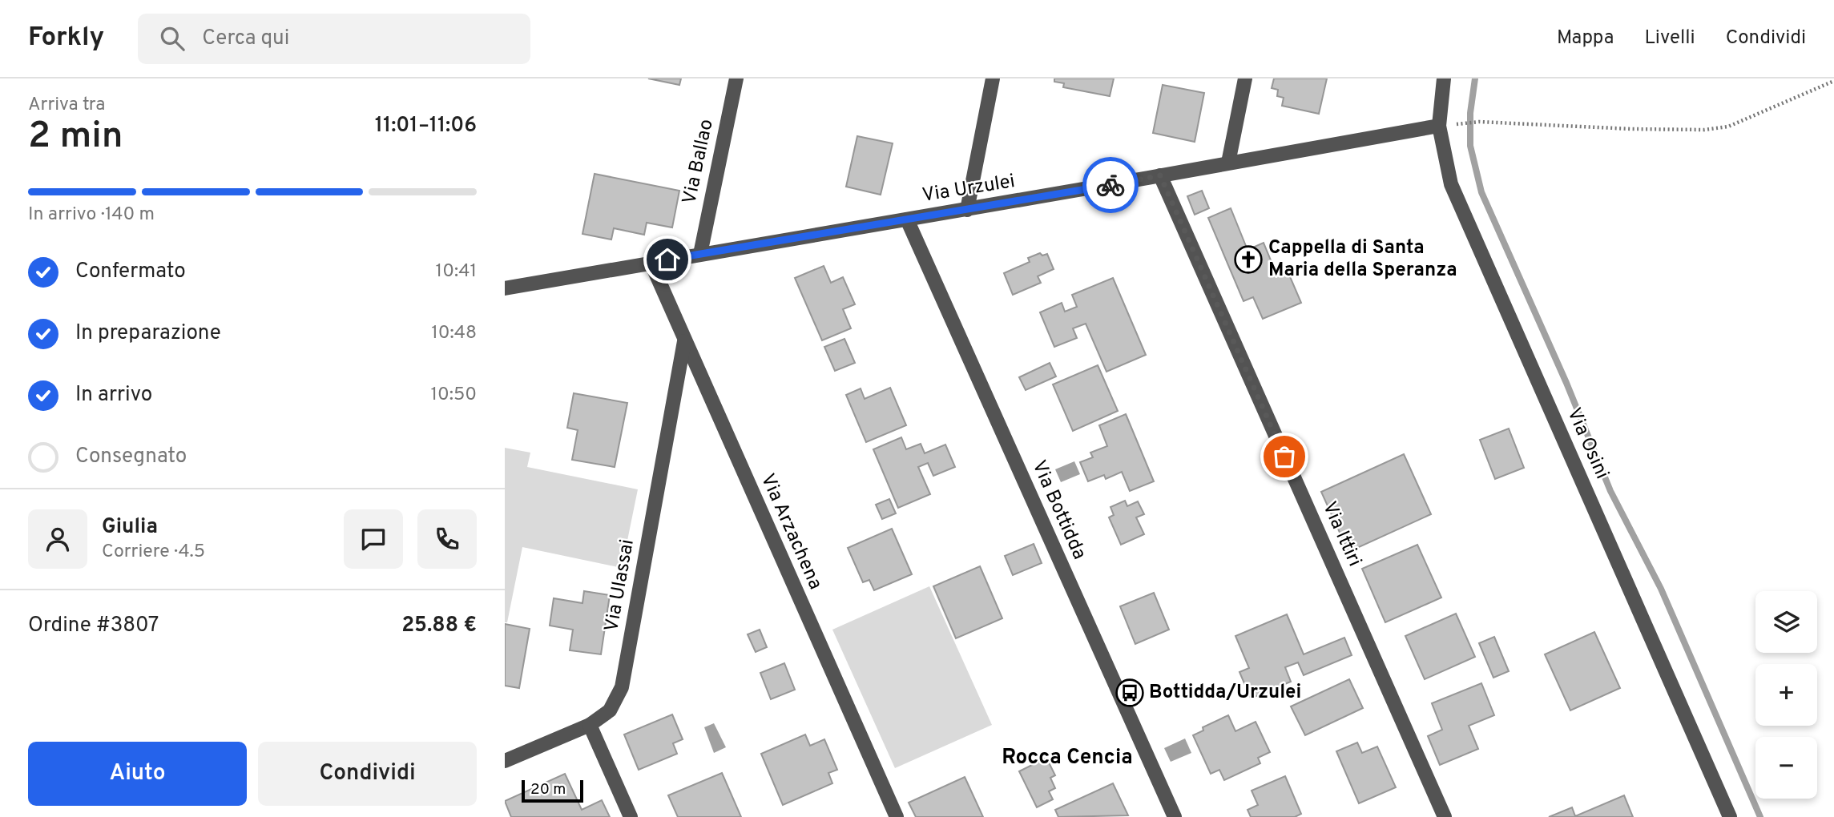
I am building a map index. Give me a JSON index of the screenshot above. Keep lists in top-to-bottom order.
{
  "streets": {
    "street": [
      "Via Ballao",
      "Via Urzulei",
      "Via Osini",
      "Via Bottidda",
      "Via Arzachena",
      "Via Ittiri",
      "Via Ulassai"
    ]
  },
  "crossings": [
    ["Via Ballao", "Via Urzulei"],
    ["Via Urzulei", "Via Osini"],
    ["Via Urzulei", "Via Bottidda"],
    ["Via Urzulei", "Via Arzachena"],
    ["Via Urzulei", "Via Ittiri"],
    ["Via Arzachena", "Via Ulassai"]
  ],
  "districts": ["Rocca Cencia"],
  "places": {
    "church": ["Cappella di Santa Maria della Speranza"],
    "bus stop": ["Bottidda/Urzulei"]
  },
  "scale_bar": "20 m",
  "page": {
    "header": "Forkly",
    "search": "Cerca qui",
    "nav": ["Mappa", "Livelli", "Condividi"],
    "heading": ["2 min", "Arriva tra", "11:01–11:06"],
    "panel": [
      "Giulia",
      "Corriere · 4.5",
      "Ordine #3807",
      "25.88 €"
    ],
    "bar": "In arrivo · 140 m",
    "list": [
      ["Confermato", "10:41"],
      ["In preparazione", "10:48"],
      ["In arrivo", "10:50"],
      "Consegnato"
    ],
    "map_buttons": ["+", "−"],
    "buttons": ["Aiuto", "Condividi"],
    "scale": "20 m"
  }
}
